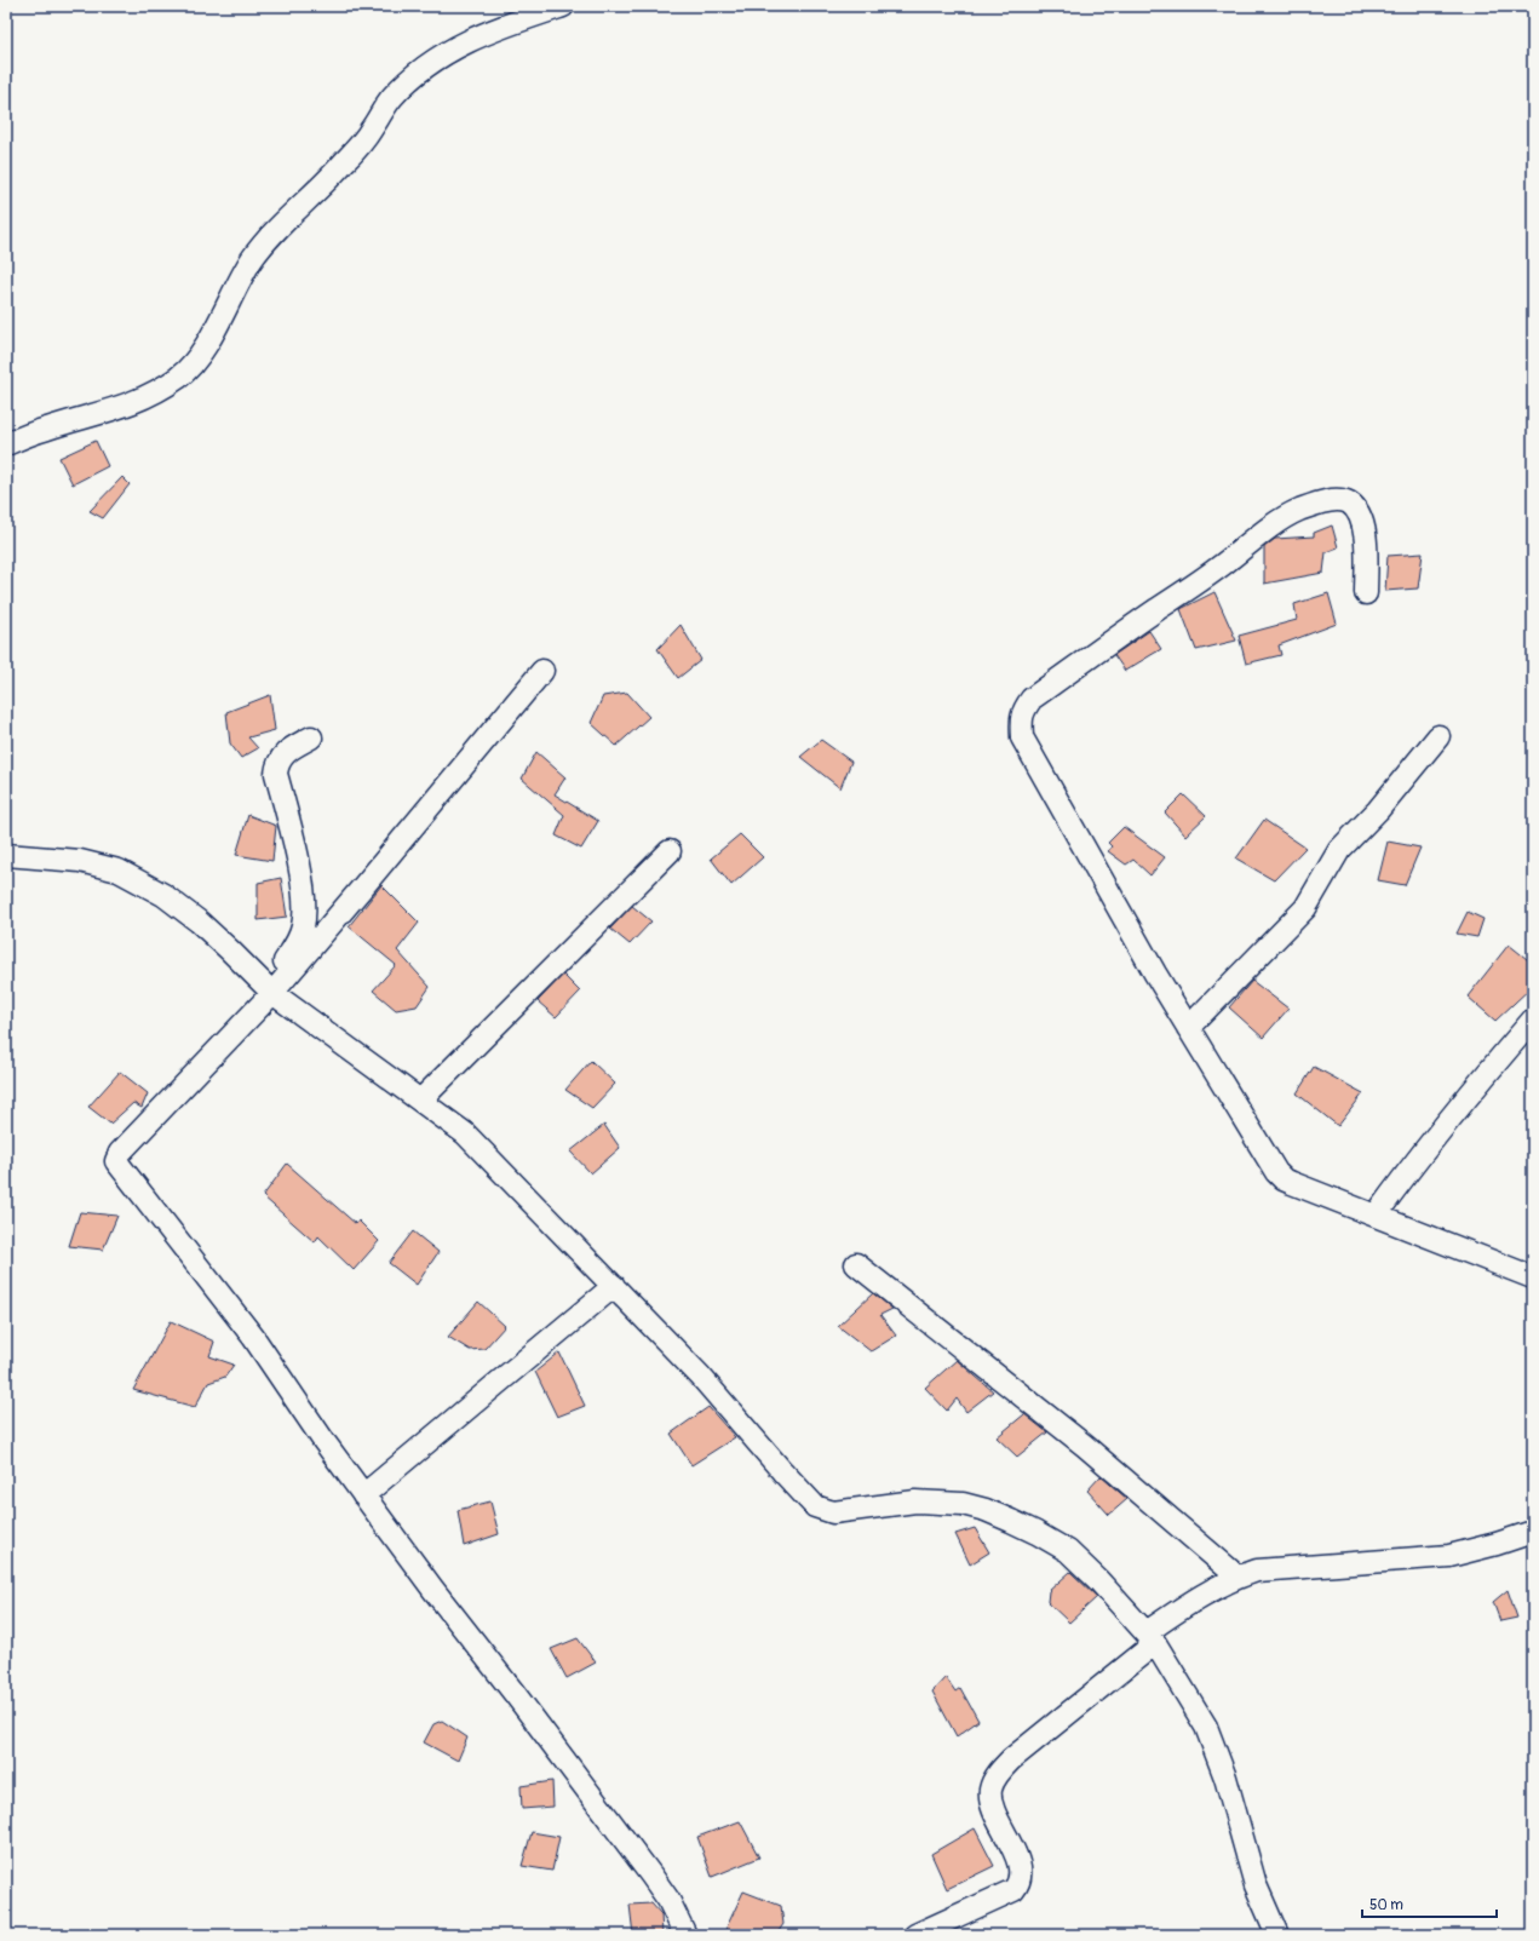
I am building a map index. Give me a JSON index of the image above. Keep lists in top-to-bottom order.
{
  "scale_bar": "50 m"
}
